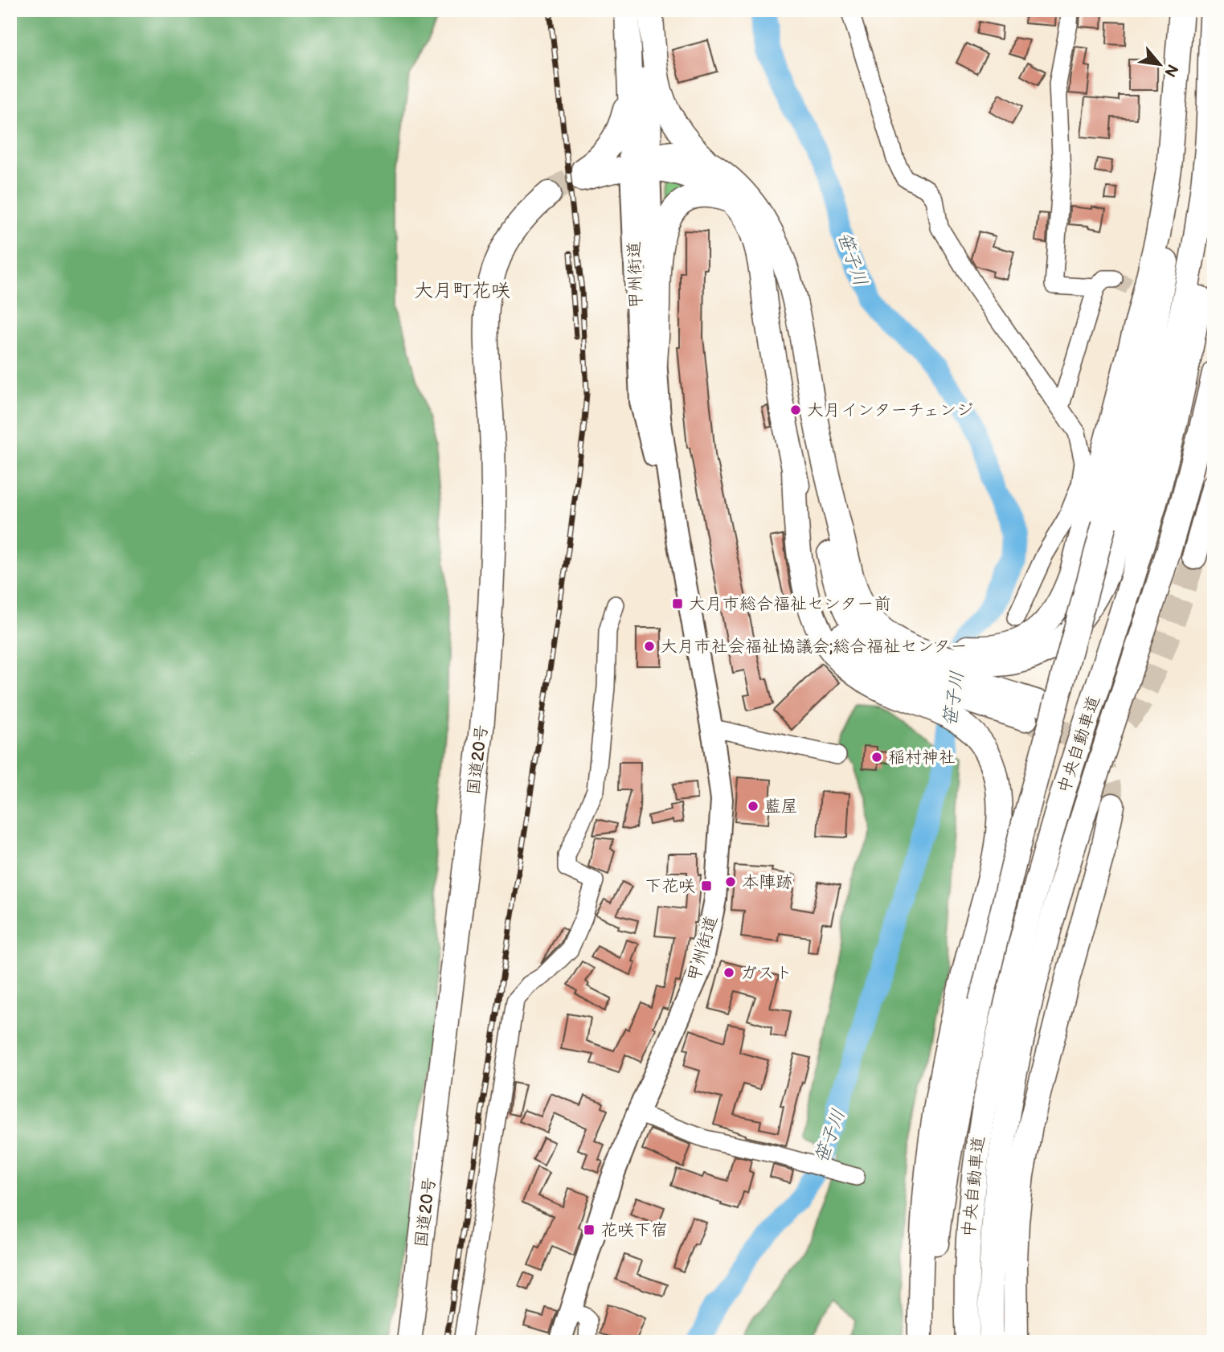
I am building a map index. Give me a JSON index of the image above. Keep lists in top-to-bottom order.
{
  "streets": {
    "highway": ["甲州街道", "中央自動車道", "国道20号"]
  },
  "districts": ["大月町花咲"],
  "water": ["笹子川"],
  "places": {
    "other": [
      "大月インターチェンジ",
      "大月市社会福祉協議会;総合福祉センター",
      "稲村神社",
      "藍屋",
      "本陣跡",
      "ガスト"
    ],
    "transit": ["大月市総合福祉センター前", "下花咲", "花咲下宿"]
  },
  "north": "bottom right"
}
